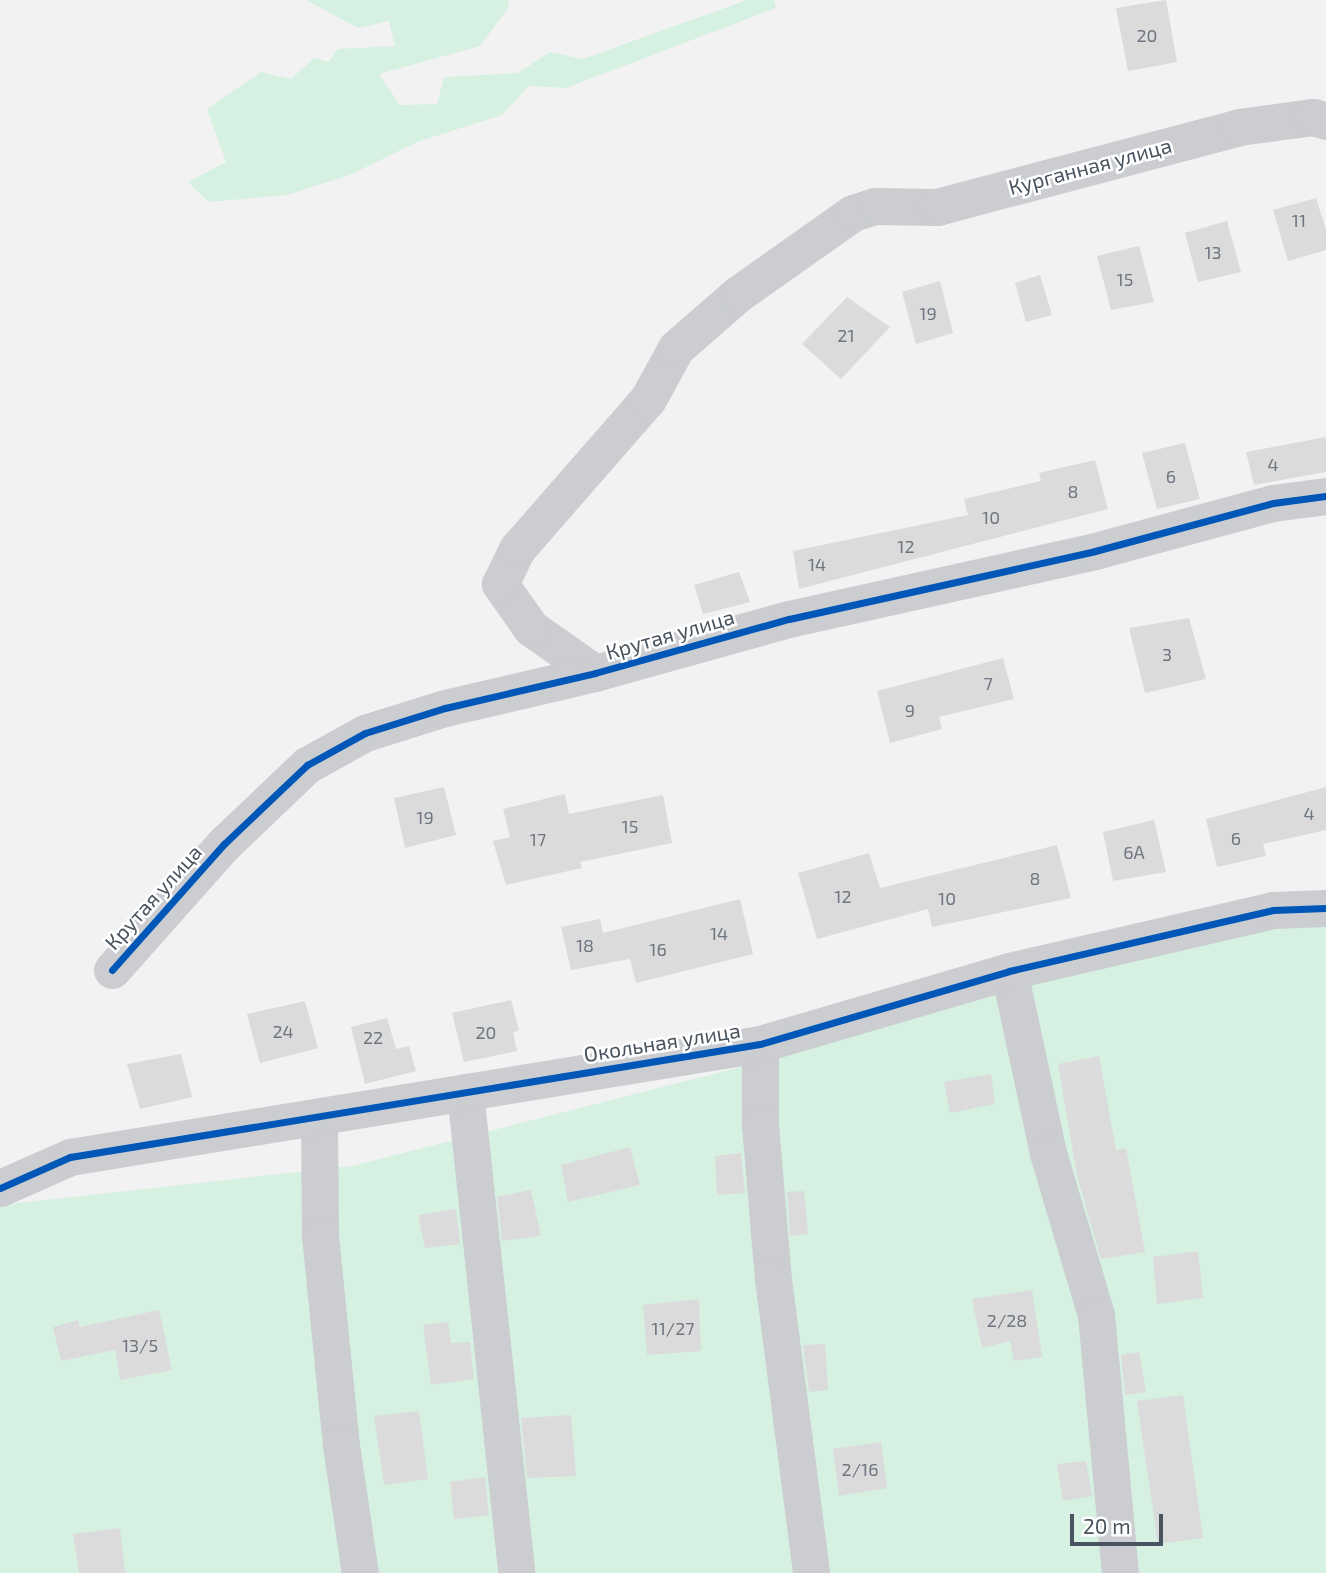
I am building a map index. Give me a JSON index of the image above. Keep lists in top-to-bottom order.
{
  "streets": {
    "street": ["Курганная улица", "Крутая улица", "Окольная улица"]
  },
  "crossings": [
    ["Курганная улица", "Крутая улица"]
  ],
  "house_numbers": [
    "20",
    "11",
    "13",
    "15",
    "19",
    "21",
    "4",
    "6",
    "8",
    "10",
    "12",
    "14",
    "3",
    "7",
    "9",
    "4",
    "19",
    "15",
    "6",
    "17",
    "6А",
    "8",
    "12",
    "10",
    "14",
    "18",
    "16",
    "24",
    "20",
    "22",
    "2/28",
    "11/27",
    "13/5",
    "2/16"
  ],
  "scale_bar": "20 m"
}
